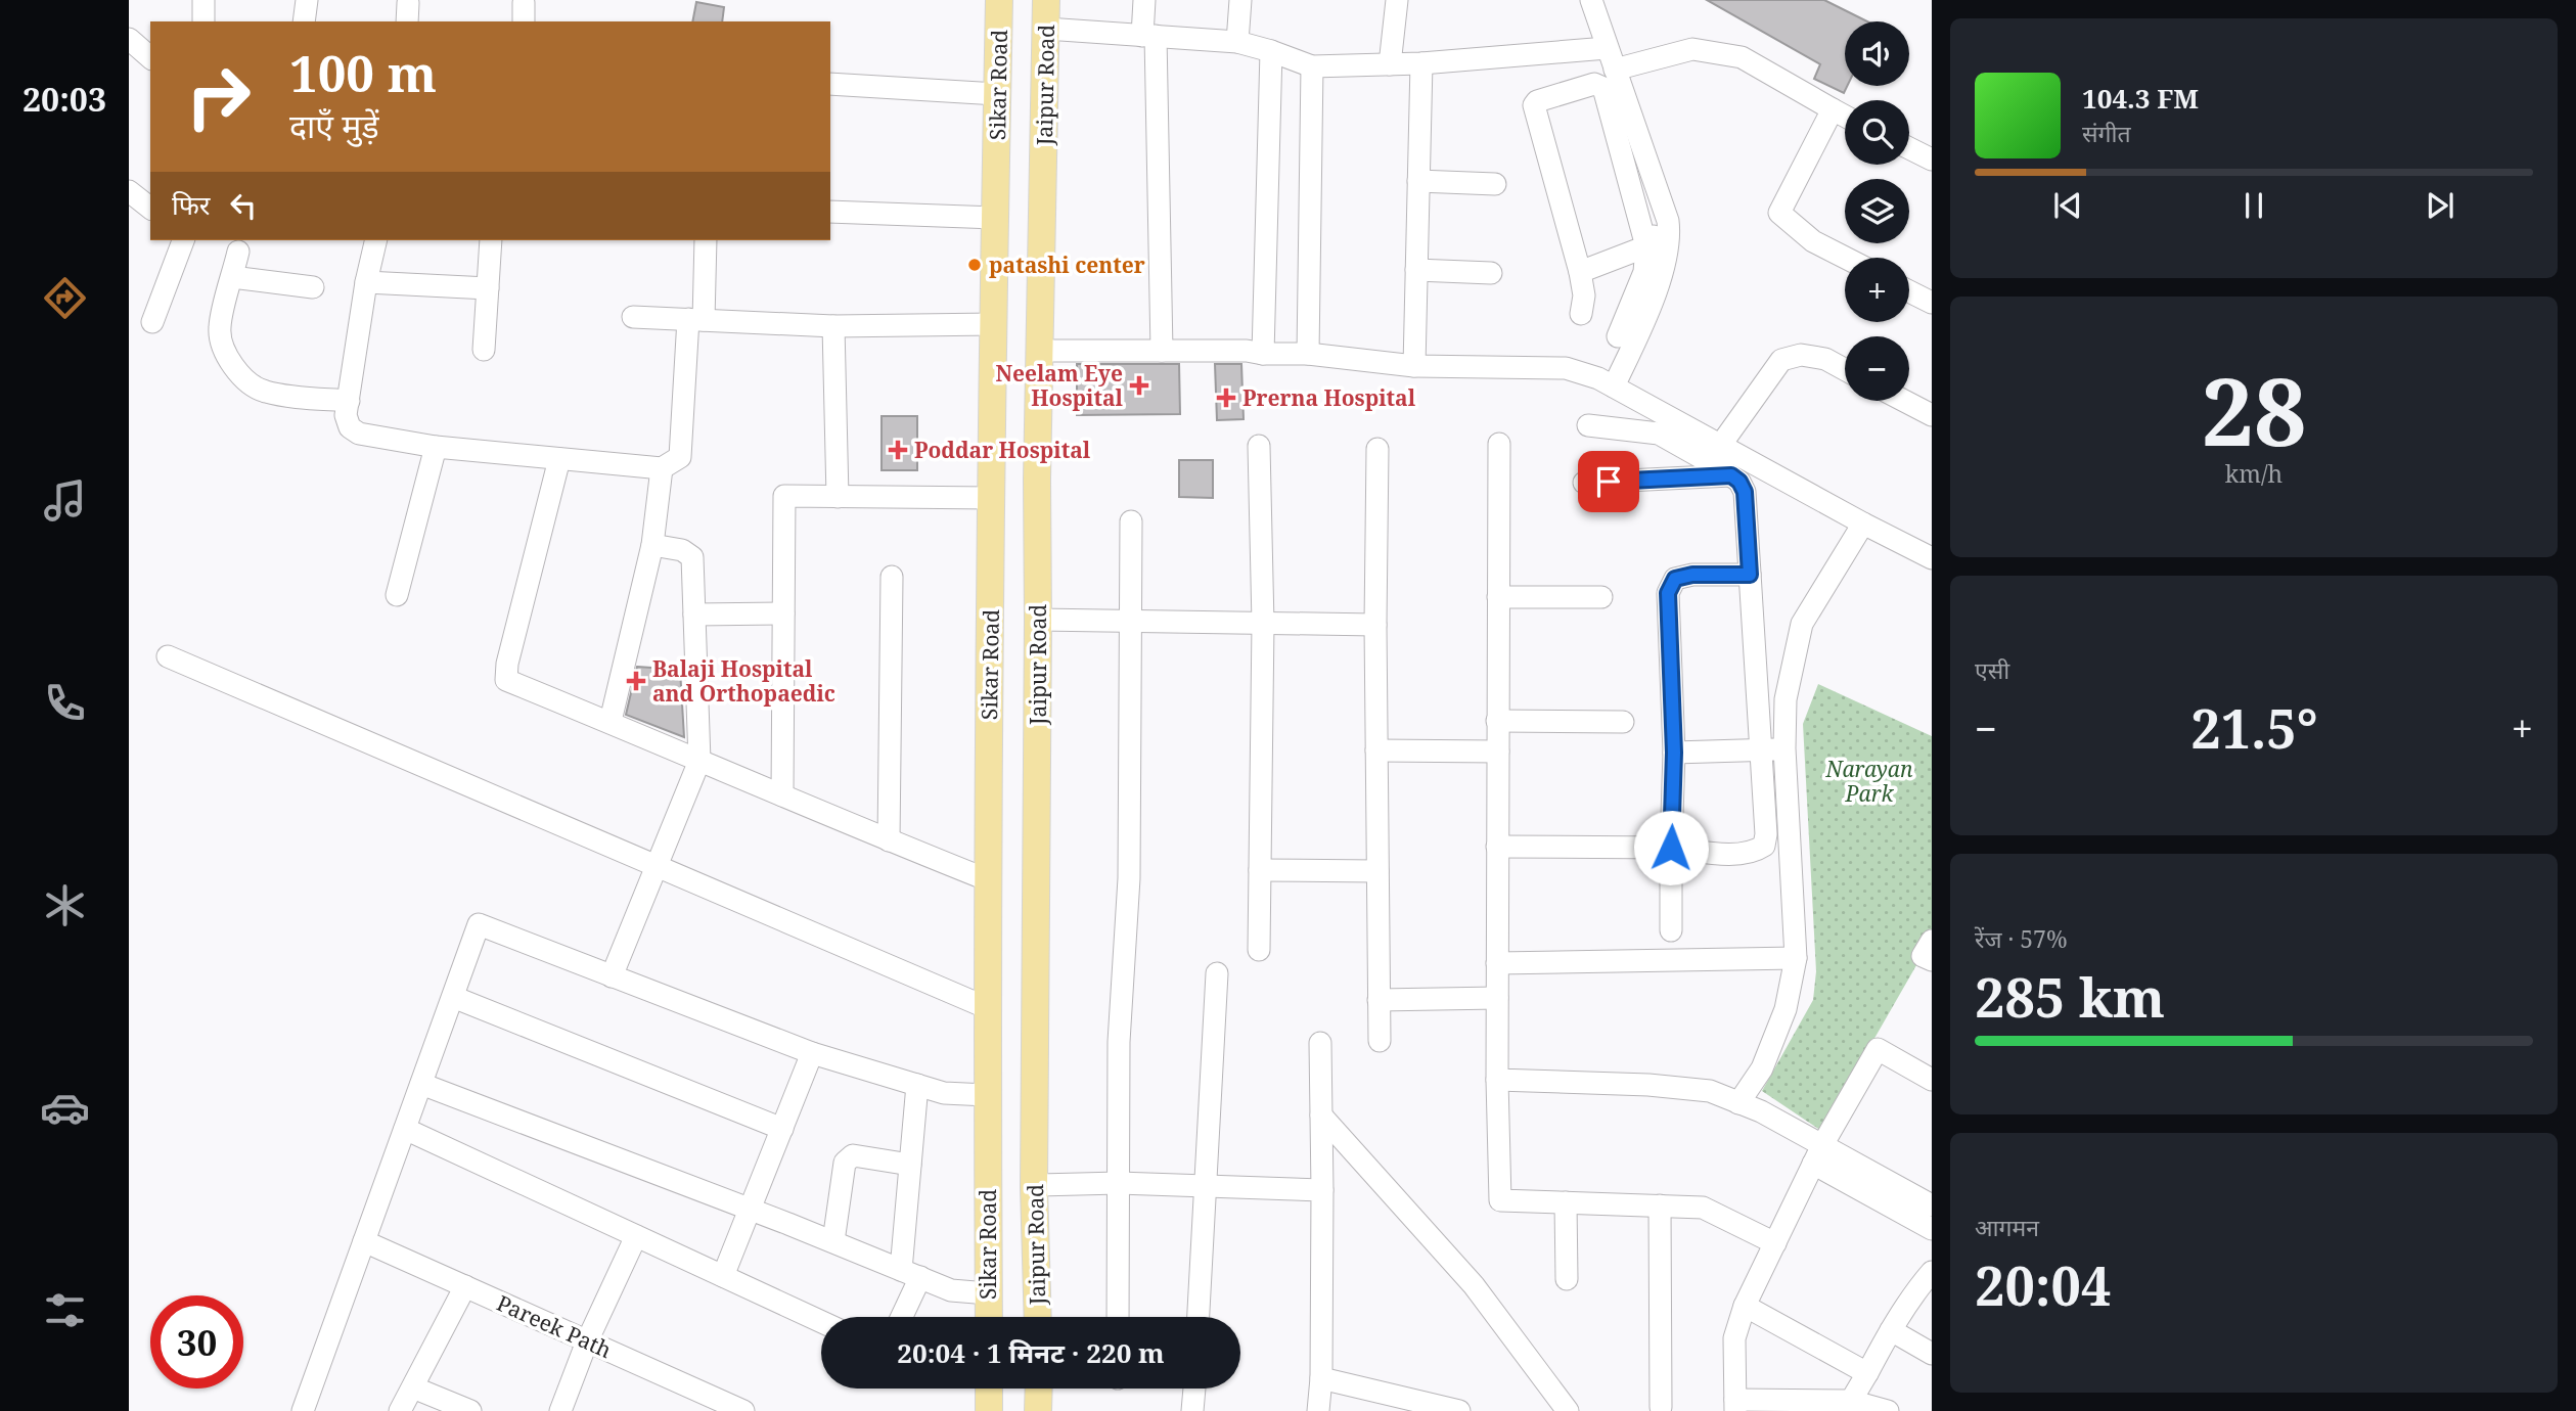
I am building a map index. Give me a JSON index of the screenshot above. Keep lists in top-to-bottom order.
{
  "streets": {
    "main road": ["Sikar Road", "Jaipur Road"],
    "street": ["Pareek Path"]
  },
  "parks": ["Narayan Park"],
  "places": {
    "other": ["patashi center"],
    "health": [
      "Neelam Eye Hospital",
      "Prerna Hospital",
      "Poddar Hospital",
      "Balaji Hospital and Orthopaedic"
    ]
  },
  "page": {
    "tabs": "20:03",
    "map_buttons": ["+", "−"],
    "turn": ["100 m", "दाएँ मुड़ें"],
    "song": ["104.3 FM", "संगीत"],
    "then": "फिर",
    "tile": [
      ["28", "km/h"],
      "एसी",
      ["रेंज · 57%", "285 km"],
      ["आगमन", "20:04"]
    ],
    "heat": ["−", "21.5°", "+"],
    "limit": "30",
    "trip": "20:04 · 1 मिनट · 220 m"
  }
}
